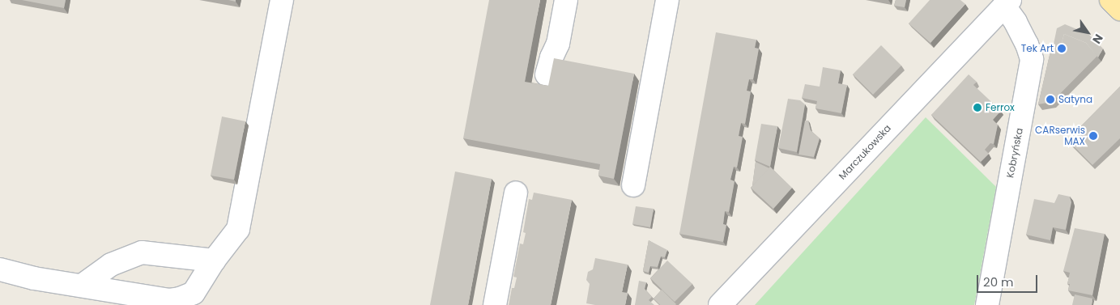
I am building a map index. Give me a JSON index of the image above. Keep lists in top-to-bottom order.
{
  "streets": {
    "street": ["Marczukowska", "Kobryńska"]
  },
  "crossings": [
    ["Marczukowska", "Kobryńska"]
  ],
  "places": [
    "Tek Art",
    "Satyna",
    "Ferrox",
    "CARserwis MAX"
  ],
  "scale_bar": "20 m",
  "north": "bottom right"
}
